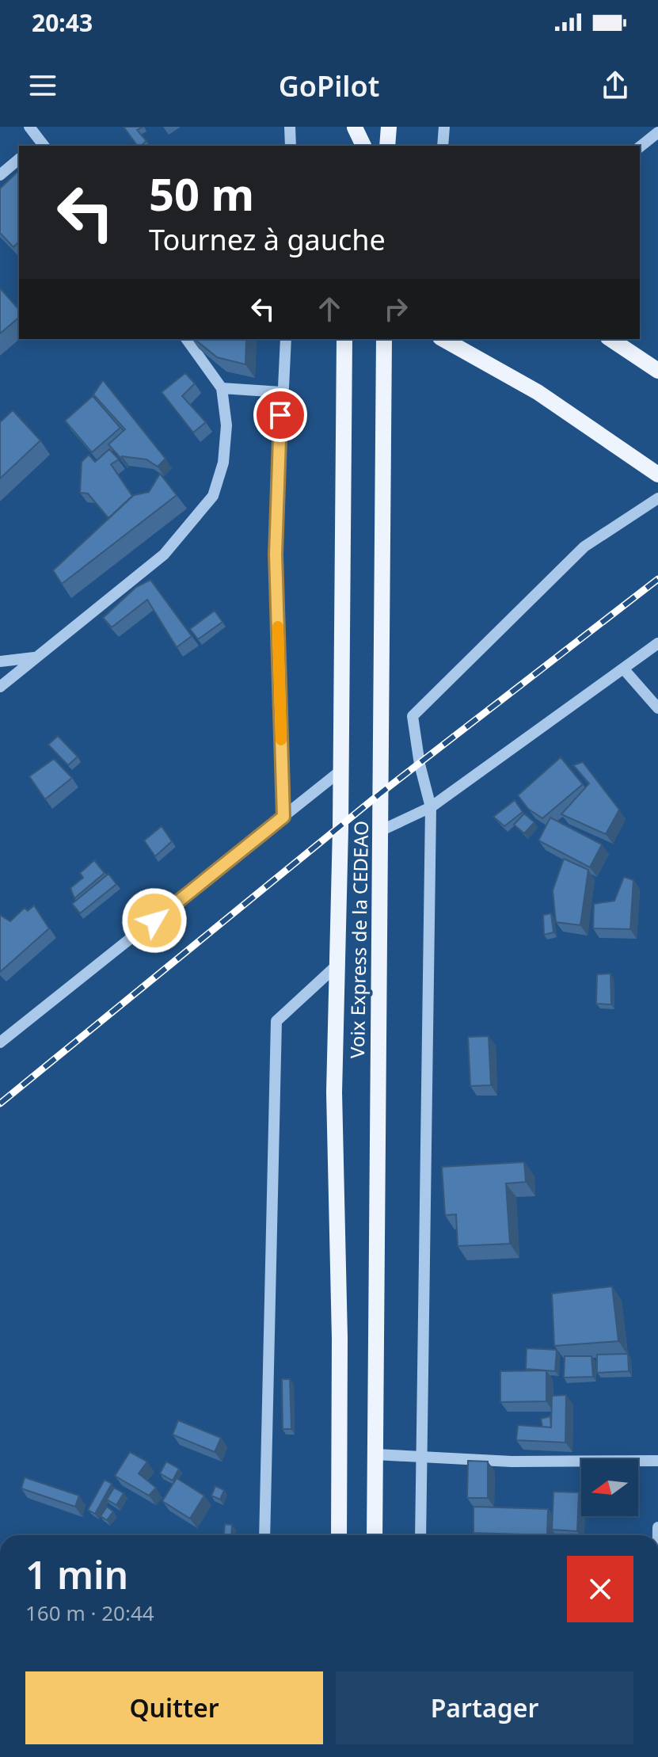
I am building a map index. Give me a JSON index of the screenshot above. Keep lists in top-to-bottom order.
{
  "streets": {
    "main road": ["Voix Express de la CEDEAO"]
  },
  "north": "left",
  "page": {
    "status": "20:43",
    "header": "GoPilot",
    "turn": ["50 m", "Tournez à gauche"],
    "heading": ["1 min", "160 m · 20:44"],
    "buttons": ["Quitter", "Partager"]
  }
}
